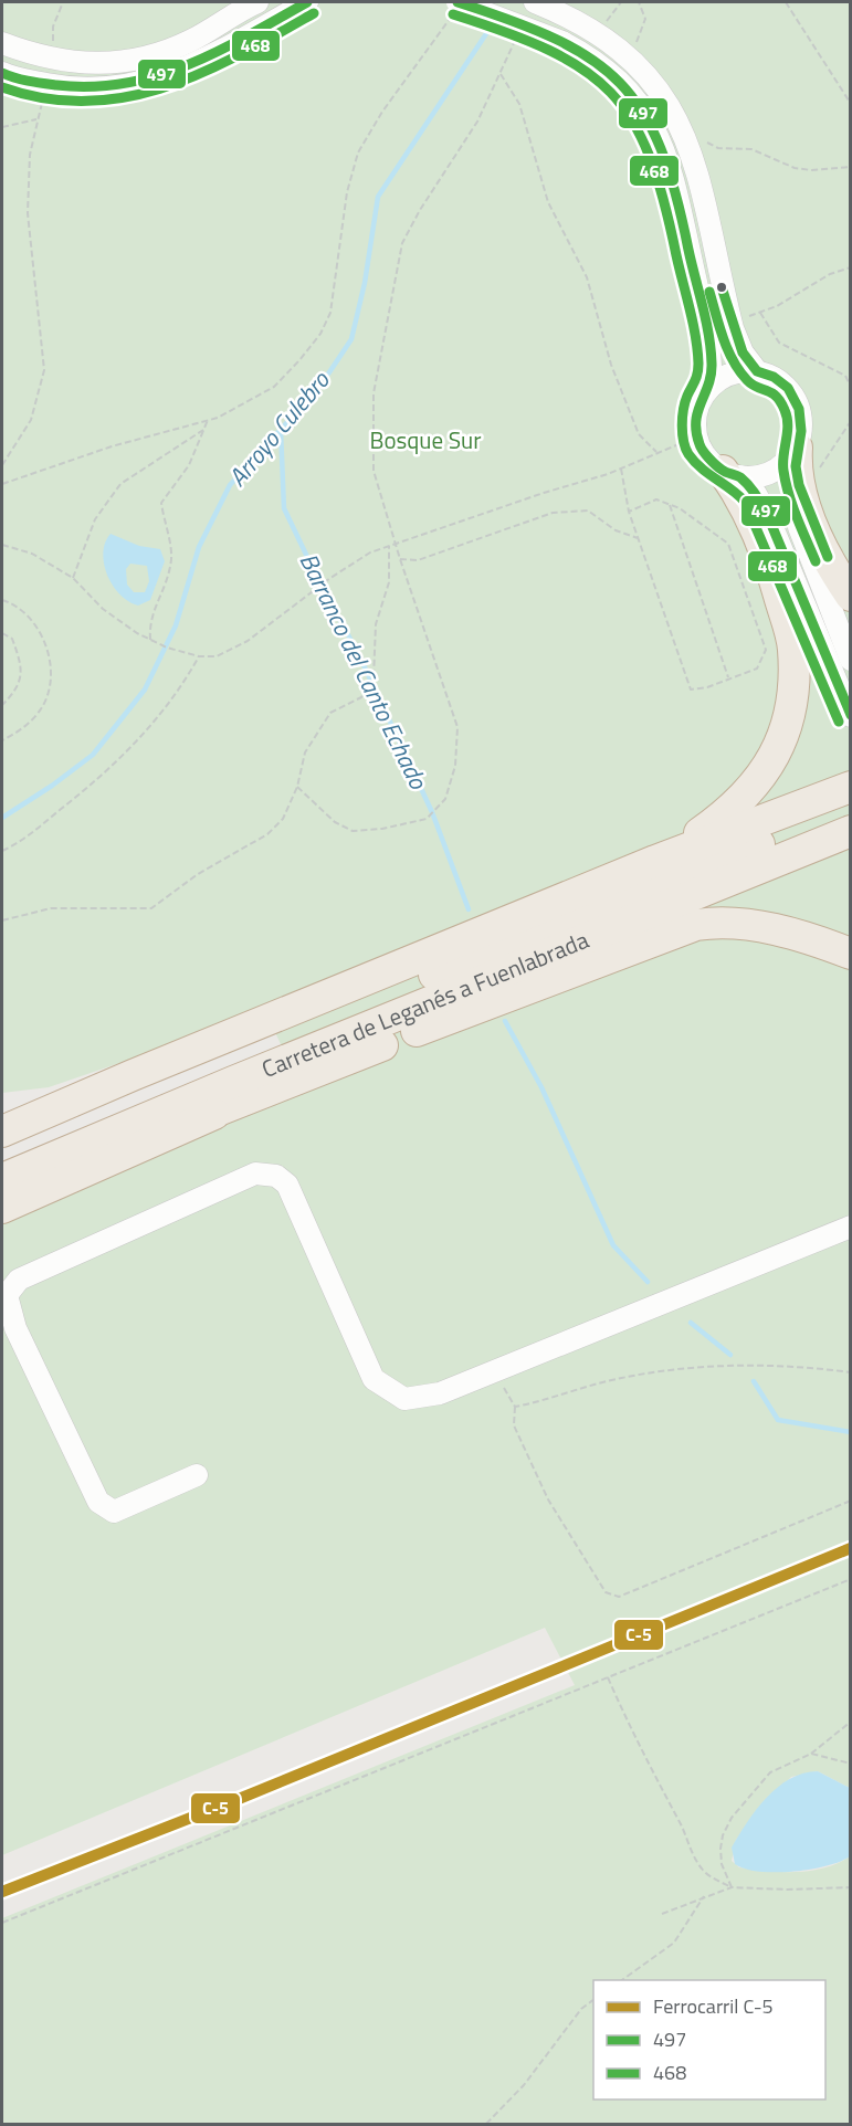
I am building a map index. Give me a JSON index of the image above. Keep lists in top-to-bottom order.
{
  "streets": {
    "highway": ["Carretera de Leganés a Fuenlabrada"]
  },
  "water": ["Arroyo Culebro", "Barranco del Canto Echado"],
  "parks": ["Bosque Sur"],
  "lines": ["transit line 497", "transit line 468", "rail line C-5"],
  "legend": ["Ferrocarril C-5", "497", "468"]
}
